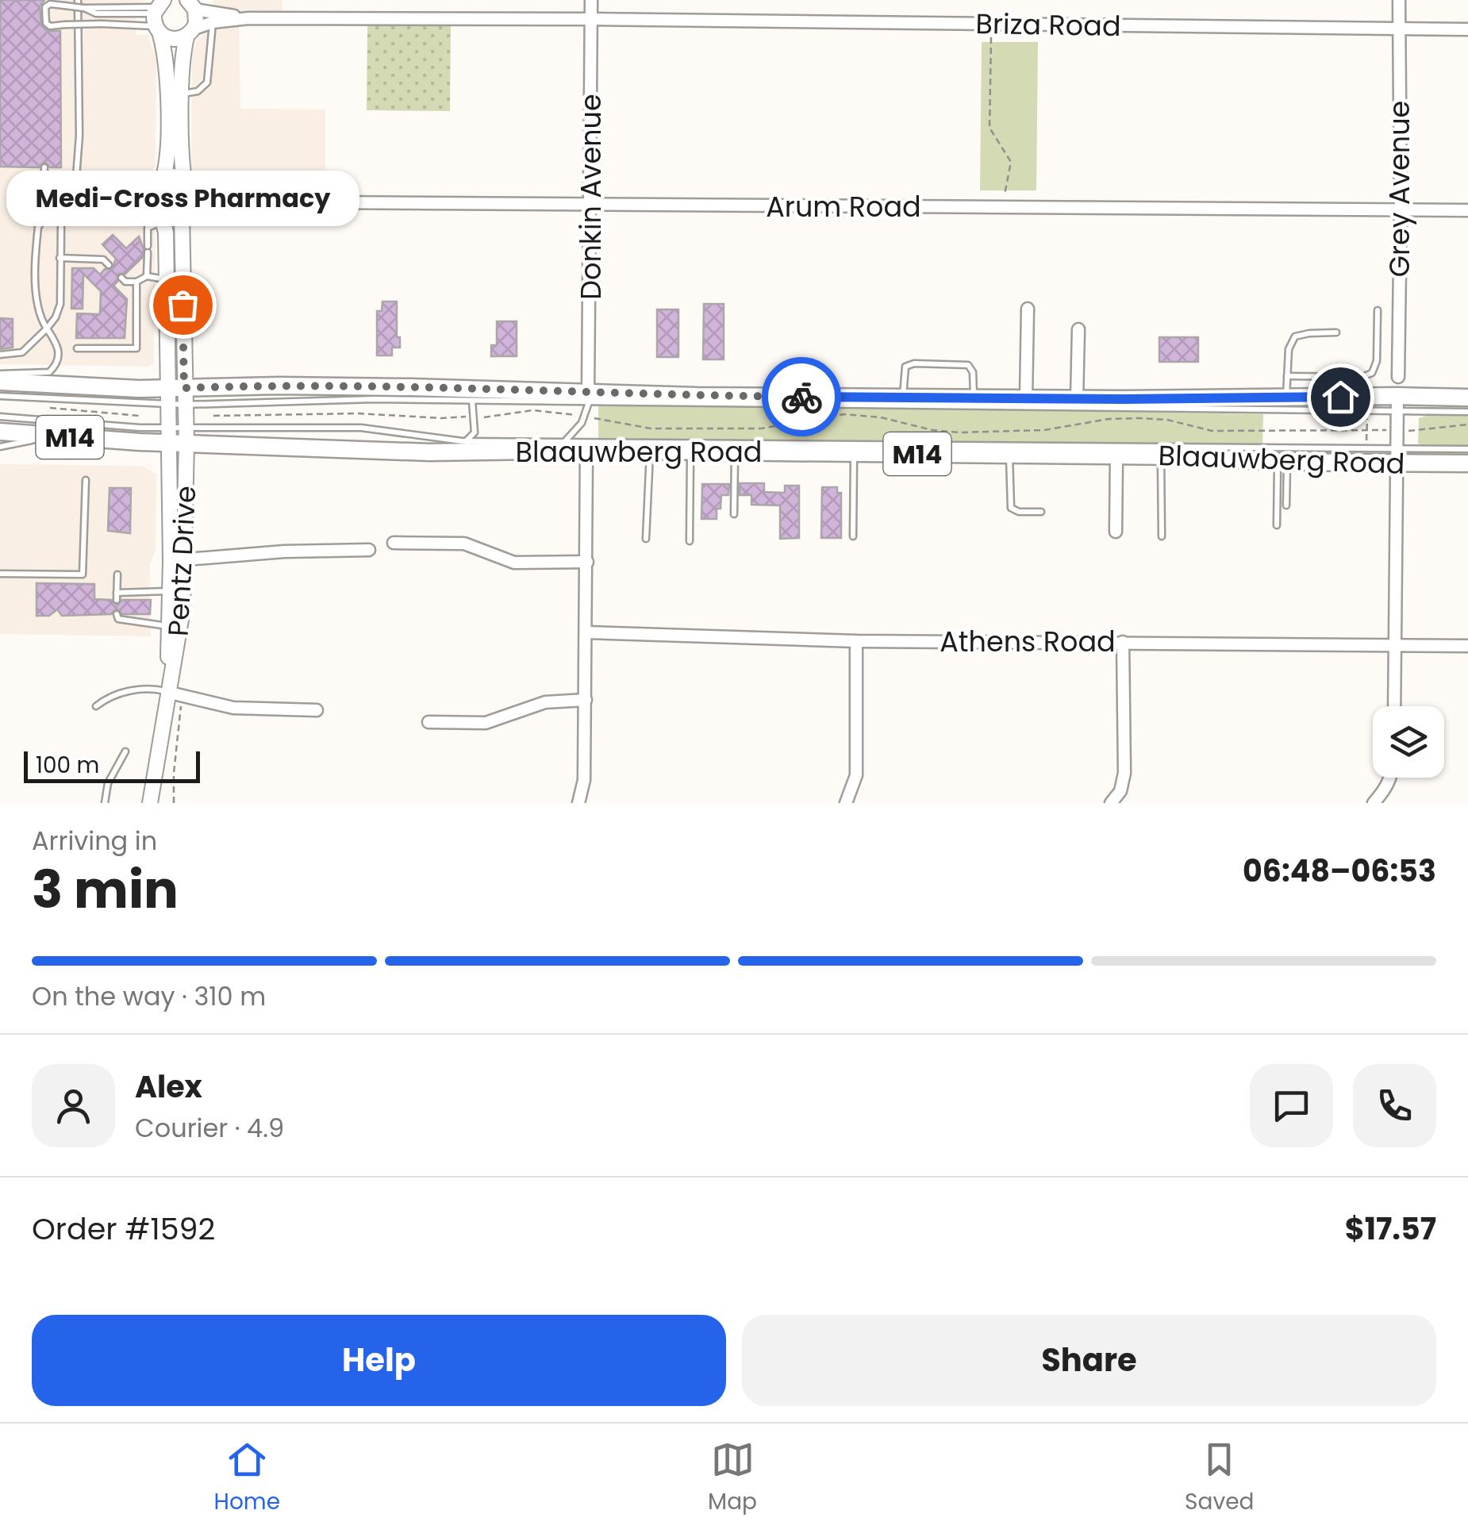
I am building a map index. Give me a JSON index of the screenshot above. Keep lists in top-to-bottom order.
{
  "streets": {
    "main road": ["M14", "Blaauwberg Road"],
    "street": [
      "Briza Road",
      "Grey Avenue",
      "Donkin Avenue",
      "Arum Road",
      "Pentz Drive",
      "Athens Road"
    ]
  },
  "crossings": [
    ["Briza Road", "Grey Avenue"],
    ["Briza Road", "Donkin Avenue"],
    ["Grey Avenue", "Arum Road"],
    ["Donkin Avenue", "Arum Road"],
    ["Donkin Avenue", "Blaauwberg Road"],
    ["Arum Road", "Pentz Drive"],
    ["Blaauwberg Road", "Pentz Drive"]
  ],
  "places": ["Medi-Cross Pharmacy"],
  "scale_bar": "100 m",
  "page": {
    "bubble": "Medi-Cross Pharmacy",
    "scale": "100 m",
    "heading": ["3 min", "Arriving in", "06:48–06:53"],
    "panel": [
      "Alex",
      "Courier · 4.9",
      "Order #1592",
      "$17.57"
    ],
    "bar": "On the way · 310 m",
    "buttons": ["Help", "Share"],
    "tabs": ["Home", "Map", "Saved"]
  }
}
